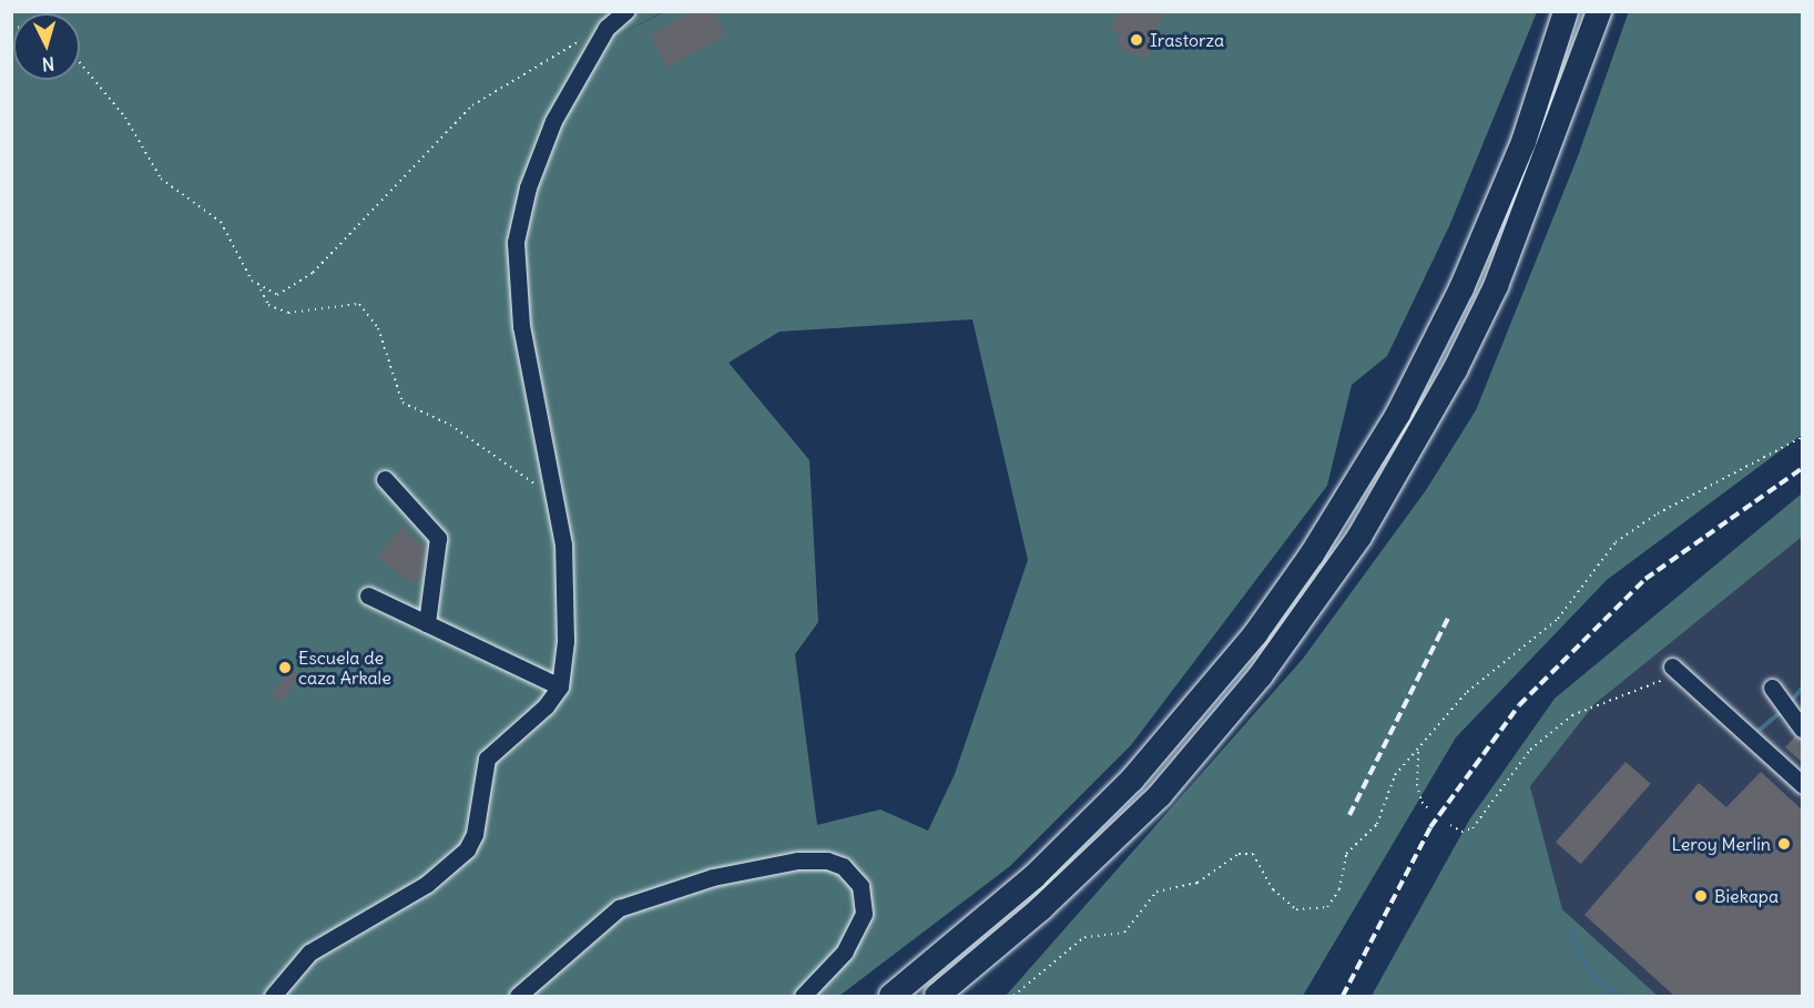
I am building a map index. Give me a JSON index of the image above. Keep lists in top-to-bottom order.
{
  "places": [
    "Irastorza",
    "Escuela de caza Arkale",
    "Leroy Merlin",
    "Biekapa"
  ],
  "north": "bottom"
}
